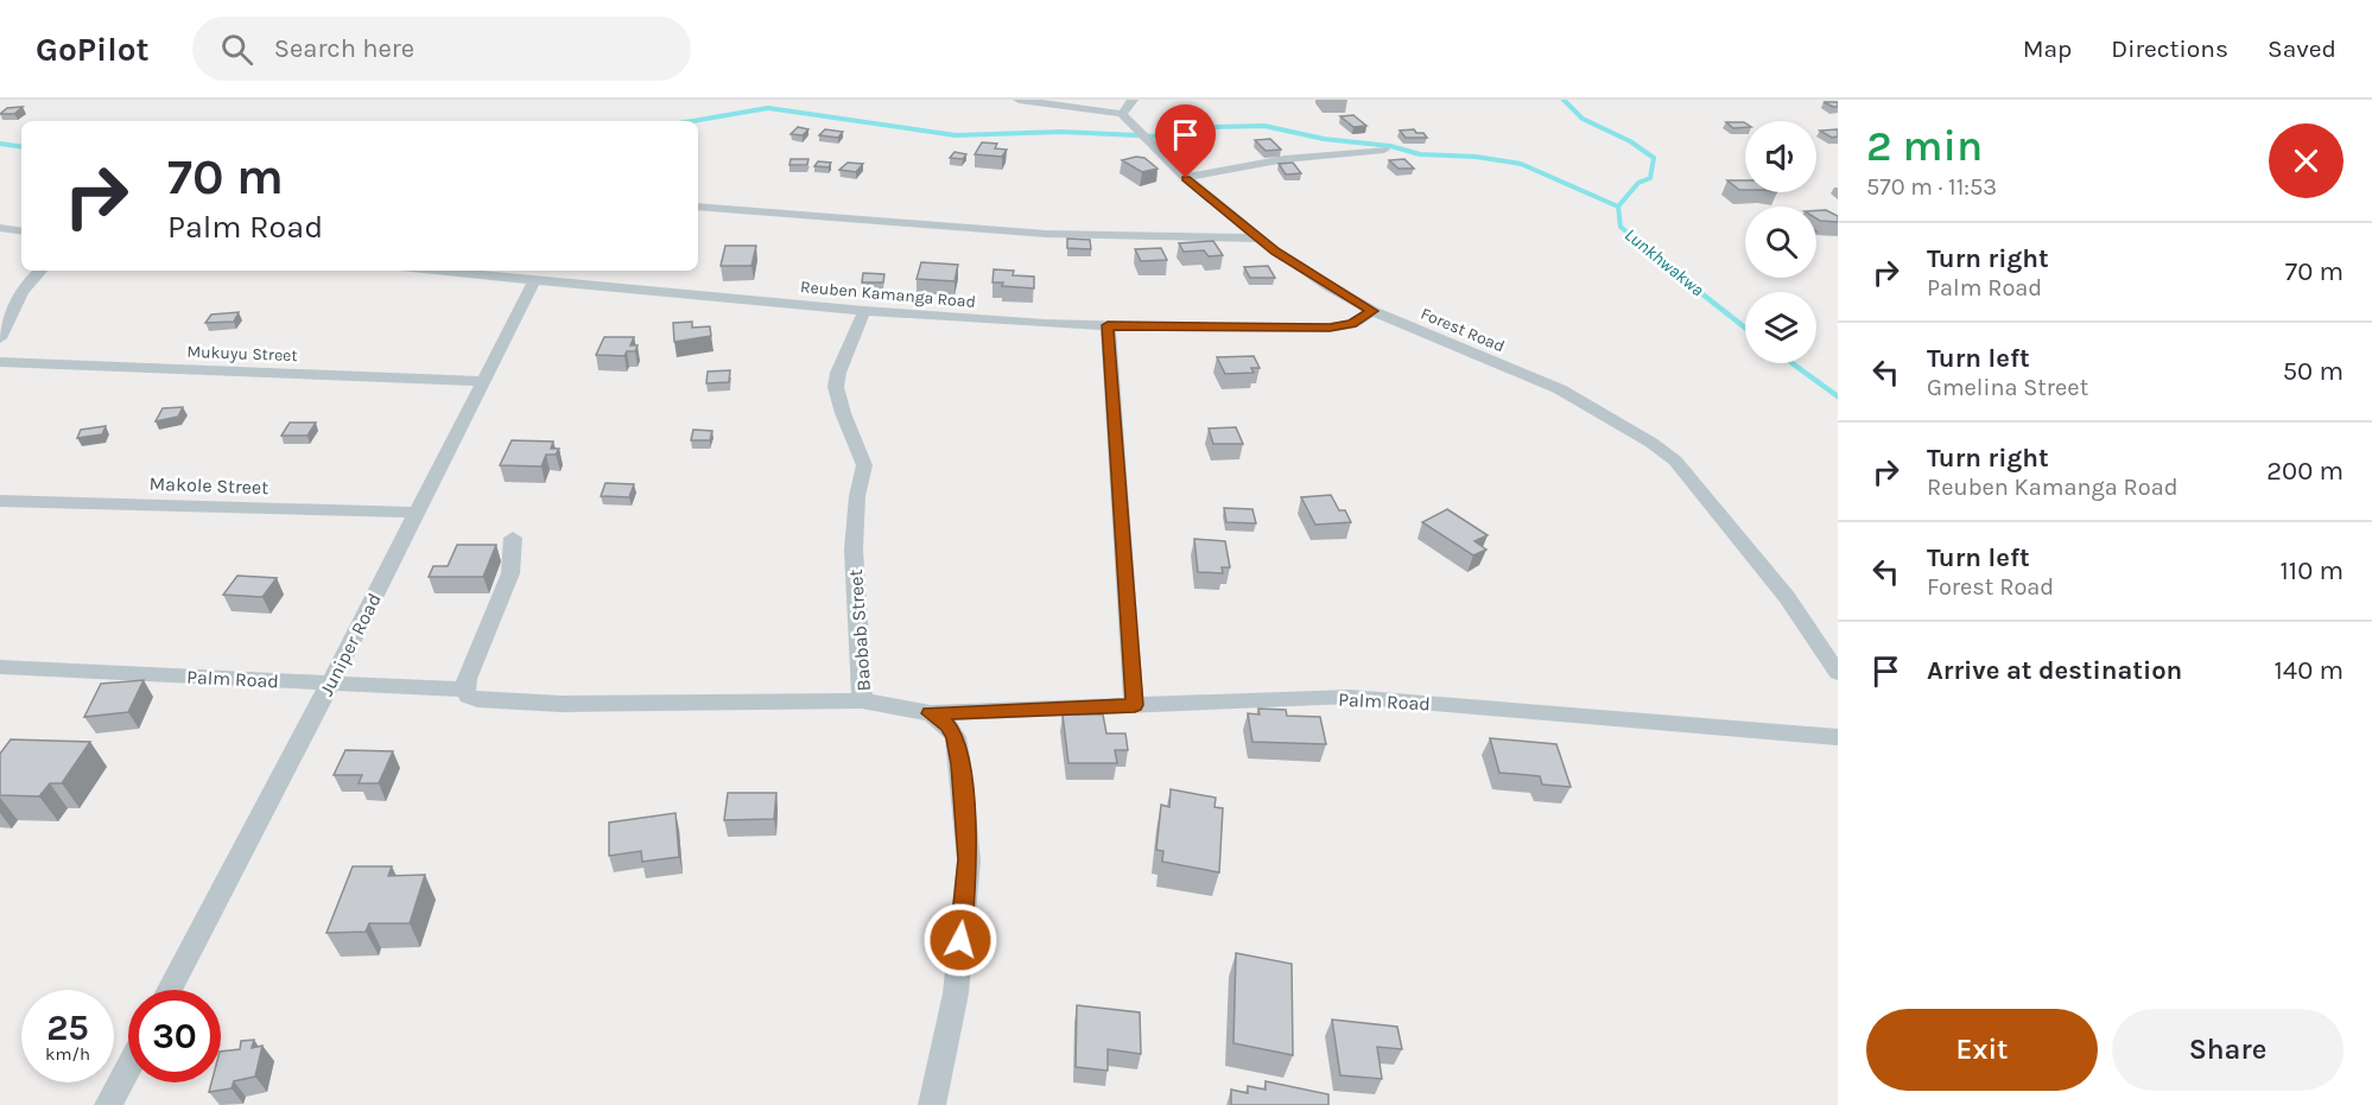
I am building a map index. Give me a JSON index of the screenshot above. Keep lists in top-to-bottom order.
{
  "streets": {
    "street": [
      "Reuben Kamanga Road",
      "Forest Road",
      "Mukuyu Street",
      "Makole Street",
      "Baobab Street",
      "Juniper Road",
      "Palm Road"
    ]
  },
  "crossings": [
    ["Reuben Kamanga Road", "Forest Road"],
    ["Reuben Kamanga Road", "Baobab Street"],
    ["Reuben Kamanga Road", "Juniper Road"],
    ["Mukuyu Street", "Juniper Road"],
    ["Makole Street", "Juniper Road"],
    ["Baobab Street", "Palm Road"],
    ["Juniper Road", "Palm Road"]
  ],
  "water": ["Lunkhwakwa"],
  "page": {
    "header": "GoPilot",
    "search": "Search here",
    "nav": ["Map", "Directions", "Saved"],
    "heading": ["2 min", "570 m · 11:53"],
    "turn": ["70 m", "Palm Road"],
    "list": [
      {
        "name": "Turn right",
        "note": "Palm Road",
        "value": "70 m"
      },
      {
        "name": "Turn left",
        "note": "Gmelina Street",
        "value": "50 m"
      },
      {
        "name": "Turn right",
        "note": "Reuben Kamanga Road",
        "value": "200 m"
      },
      {
        "name": "Turn left",
        "note": "Forest Road",
        "value": "110 m"
      },
      {
        "name": "Arrive at destination",
        "value": "140 m"
      }
    ],
    "speed": "25 km/h",
    "limit": "30",
    "buttons": ["Exit", "Share"]
  }
}
